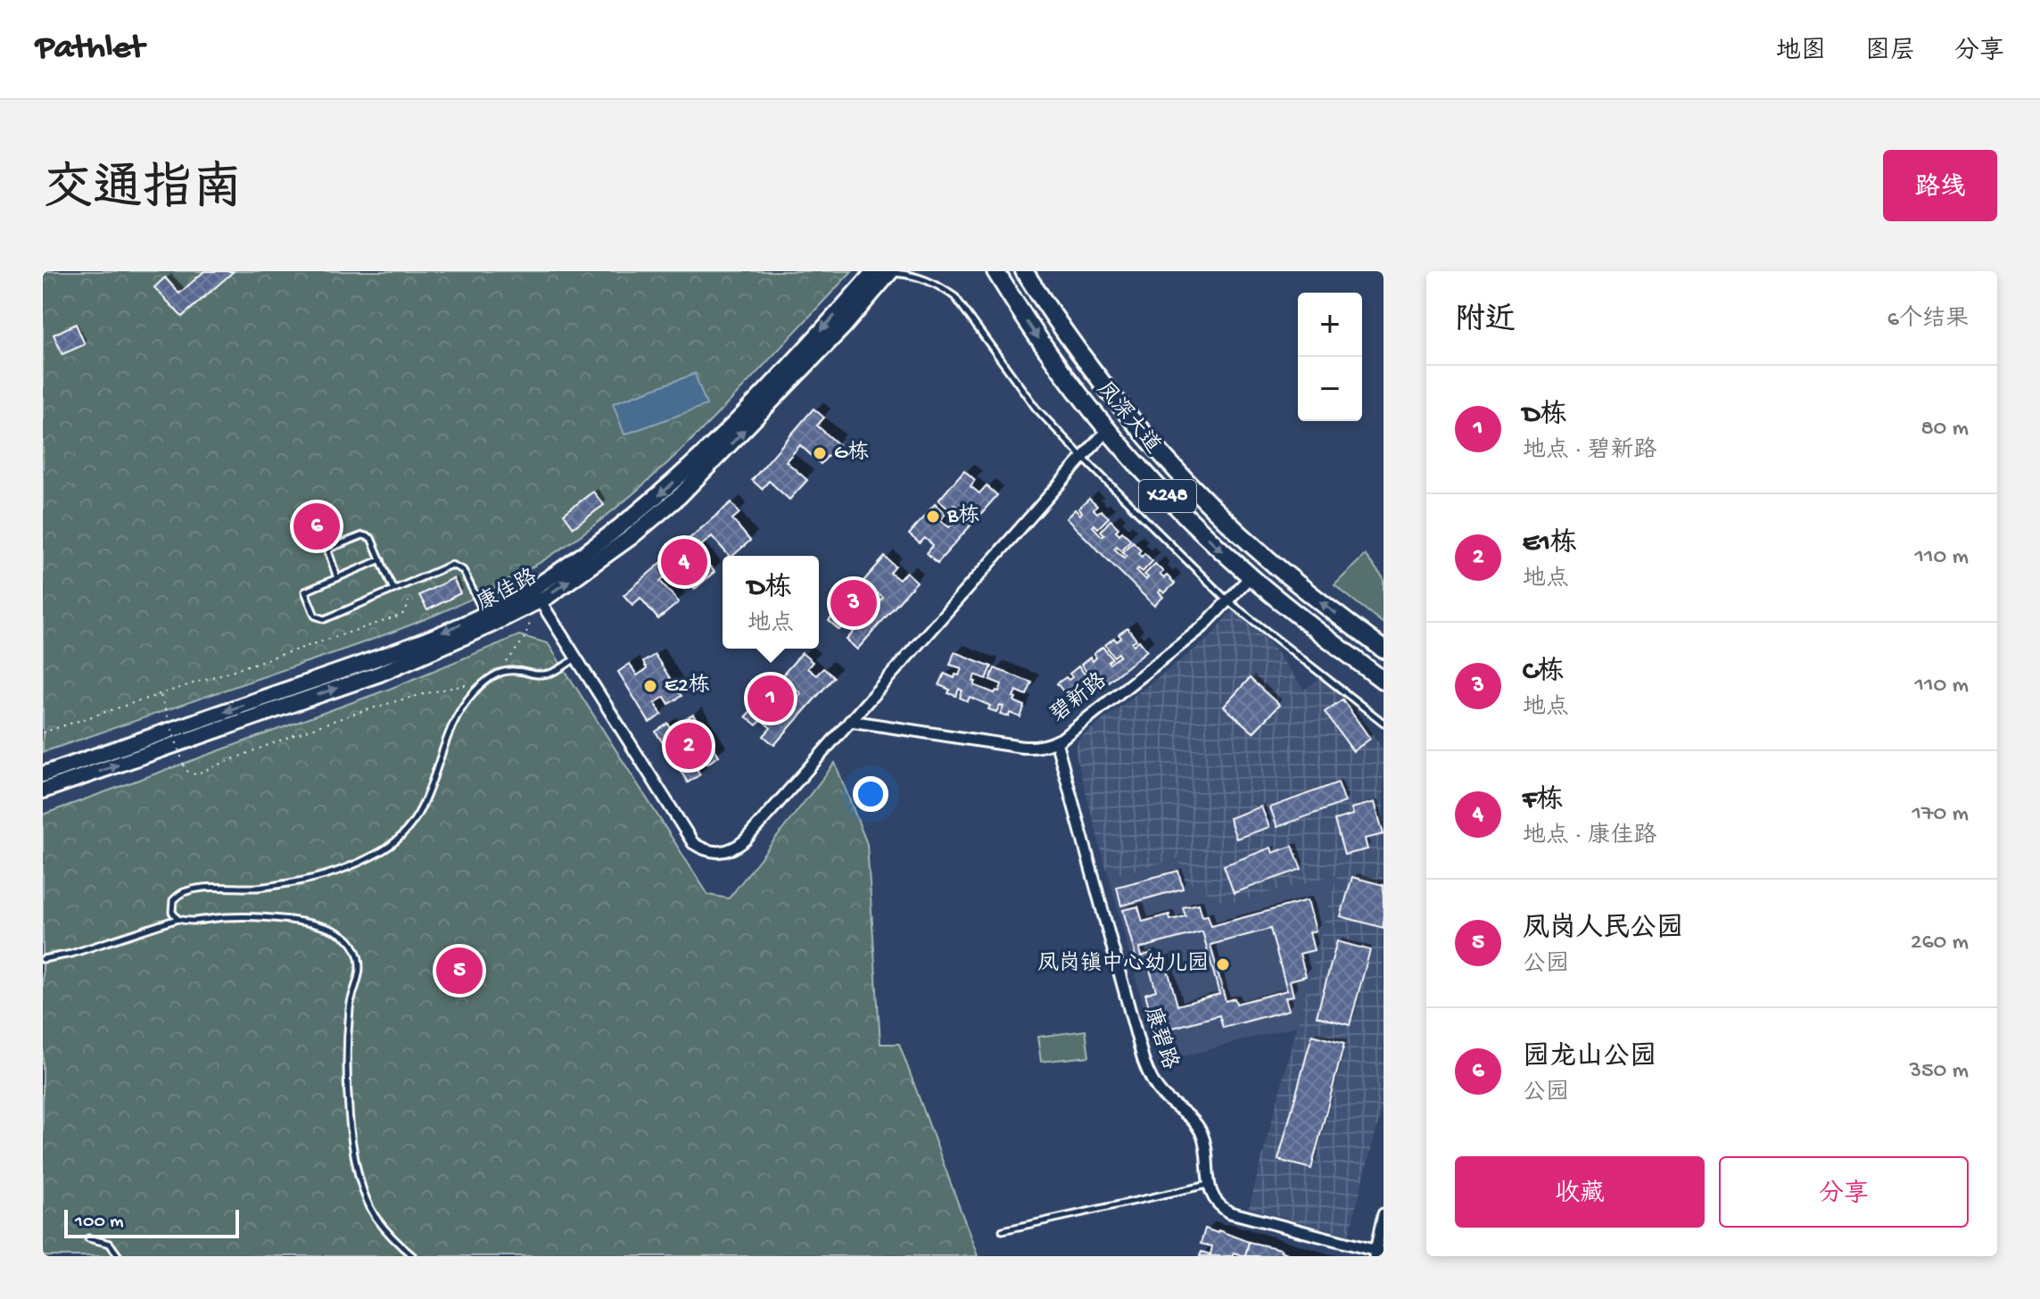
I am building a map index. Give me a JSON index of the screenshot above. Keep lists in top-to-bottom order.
{
  "streets": {
    "main road": ["凤深大道", "X248"],
    "street": ["康佳路", "碧新路", "康碧路"]
  },
  "crossings": [
    ["凤深大道", "碧新路"],
    ["碧新路", "康碧路"]
  ],
  "places": [
    "G栋",
    "B栋",
    "E2栋",
    "凤岗镇中心幼儿园"
  ],
  "scale_bar": "100 m",
  "page": {
    "header": "Pathlet",
    "nav": ["地图", "图层", "分享"],
    "title": "交通指南",
    "buttons": [
      "路线",
      ["收藏", "分享"]
    ],
    "heading": ["附近", "6个结果"],
    "map_buttons": ["+", "−"],
    "list": [
      {
        "mark": "1",
        "name": "D栋",
        "note": "地点 · 碧新路",
        "value": "80 m"
      },
      {
        "mark": "2",
        "name": "E1栋",
        "note": "地点",
        "value": "110 m"
      },
      {
        "mark": "3",
        "name": "C栋",
        "note": "地点",
        "value": "110 m"
      },
      {
        "mark": "4",
        "name": "F栋",
        "note": "地点 · 康佳路",
        "value": "170 m"
      },
      {
        "mark": "5",
        "name": "凤岗人民公园",
        "note": "公园",
        "value": "260 m"
      },
      {
        "mark": "6",
        "name": "园龙山公园",
        "note": "公园",
        "value": "350 m"
      }
    ],
    "pins": [
      "6",
      "4",
      "3",
      "1",
      "2",
      "5"
    ],
    "popup": ["D栋", "地点"],
    "scale": "100 m"
  }
}
